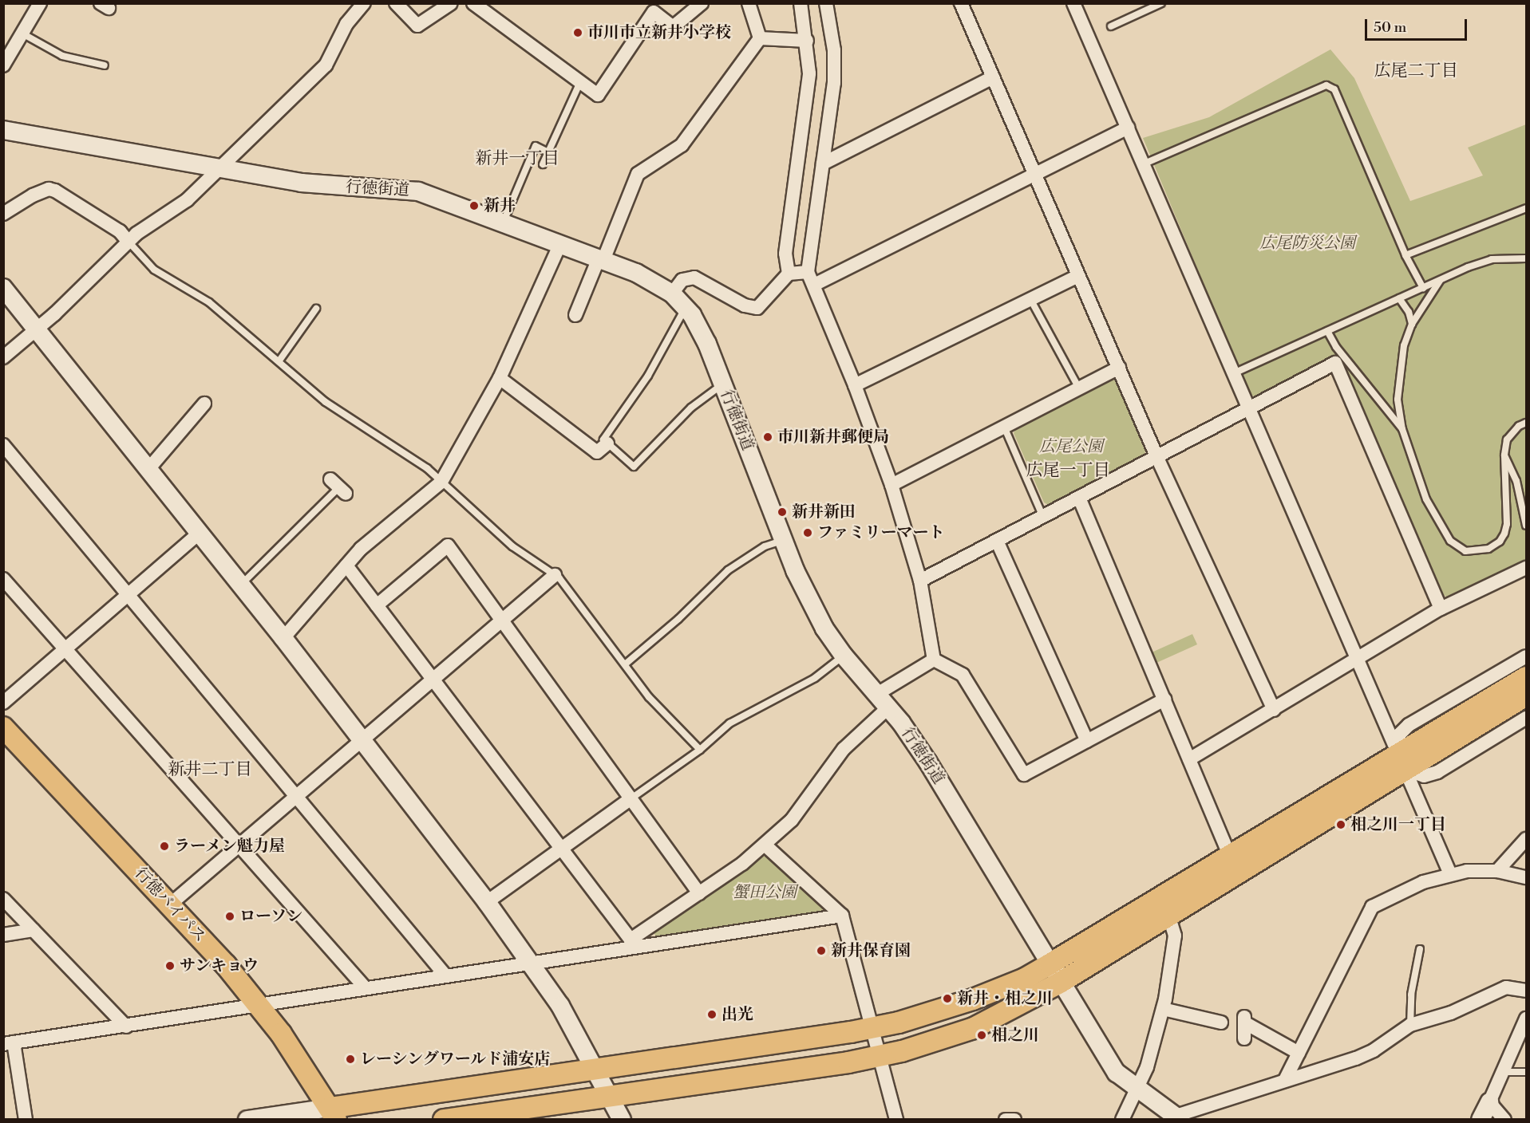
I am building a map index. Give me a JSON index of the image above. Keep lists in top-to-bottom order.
{
  "streets": {
    "main road": ["行徳バイパス"],
    "street": ["行徳街道"]
  },
  "districts": [
    "広尾二丁目",
    "新井一丁目",
    "広尾一丁目",
    "新井二丁目"
  ],
  "parks": ["広尾防災公園", "広尾公園", "蟹田公園"],
  "places": [
    "市川市立新井小学校",
    "新井",
    "市川新井郵便局",
    "新井新田",
    "ファミリーマート",
    "相之川一丁目",
    "ラーメン魁力屋",
    "ローソン",
    "新井保育園",
    "サンキョウ",
    "新井・相之川",
    "出光",
    "相之川",
    "レーシングワールド浦安店"
  ],
  "scale_bar": "50 m"
}
